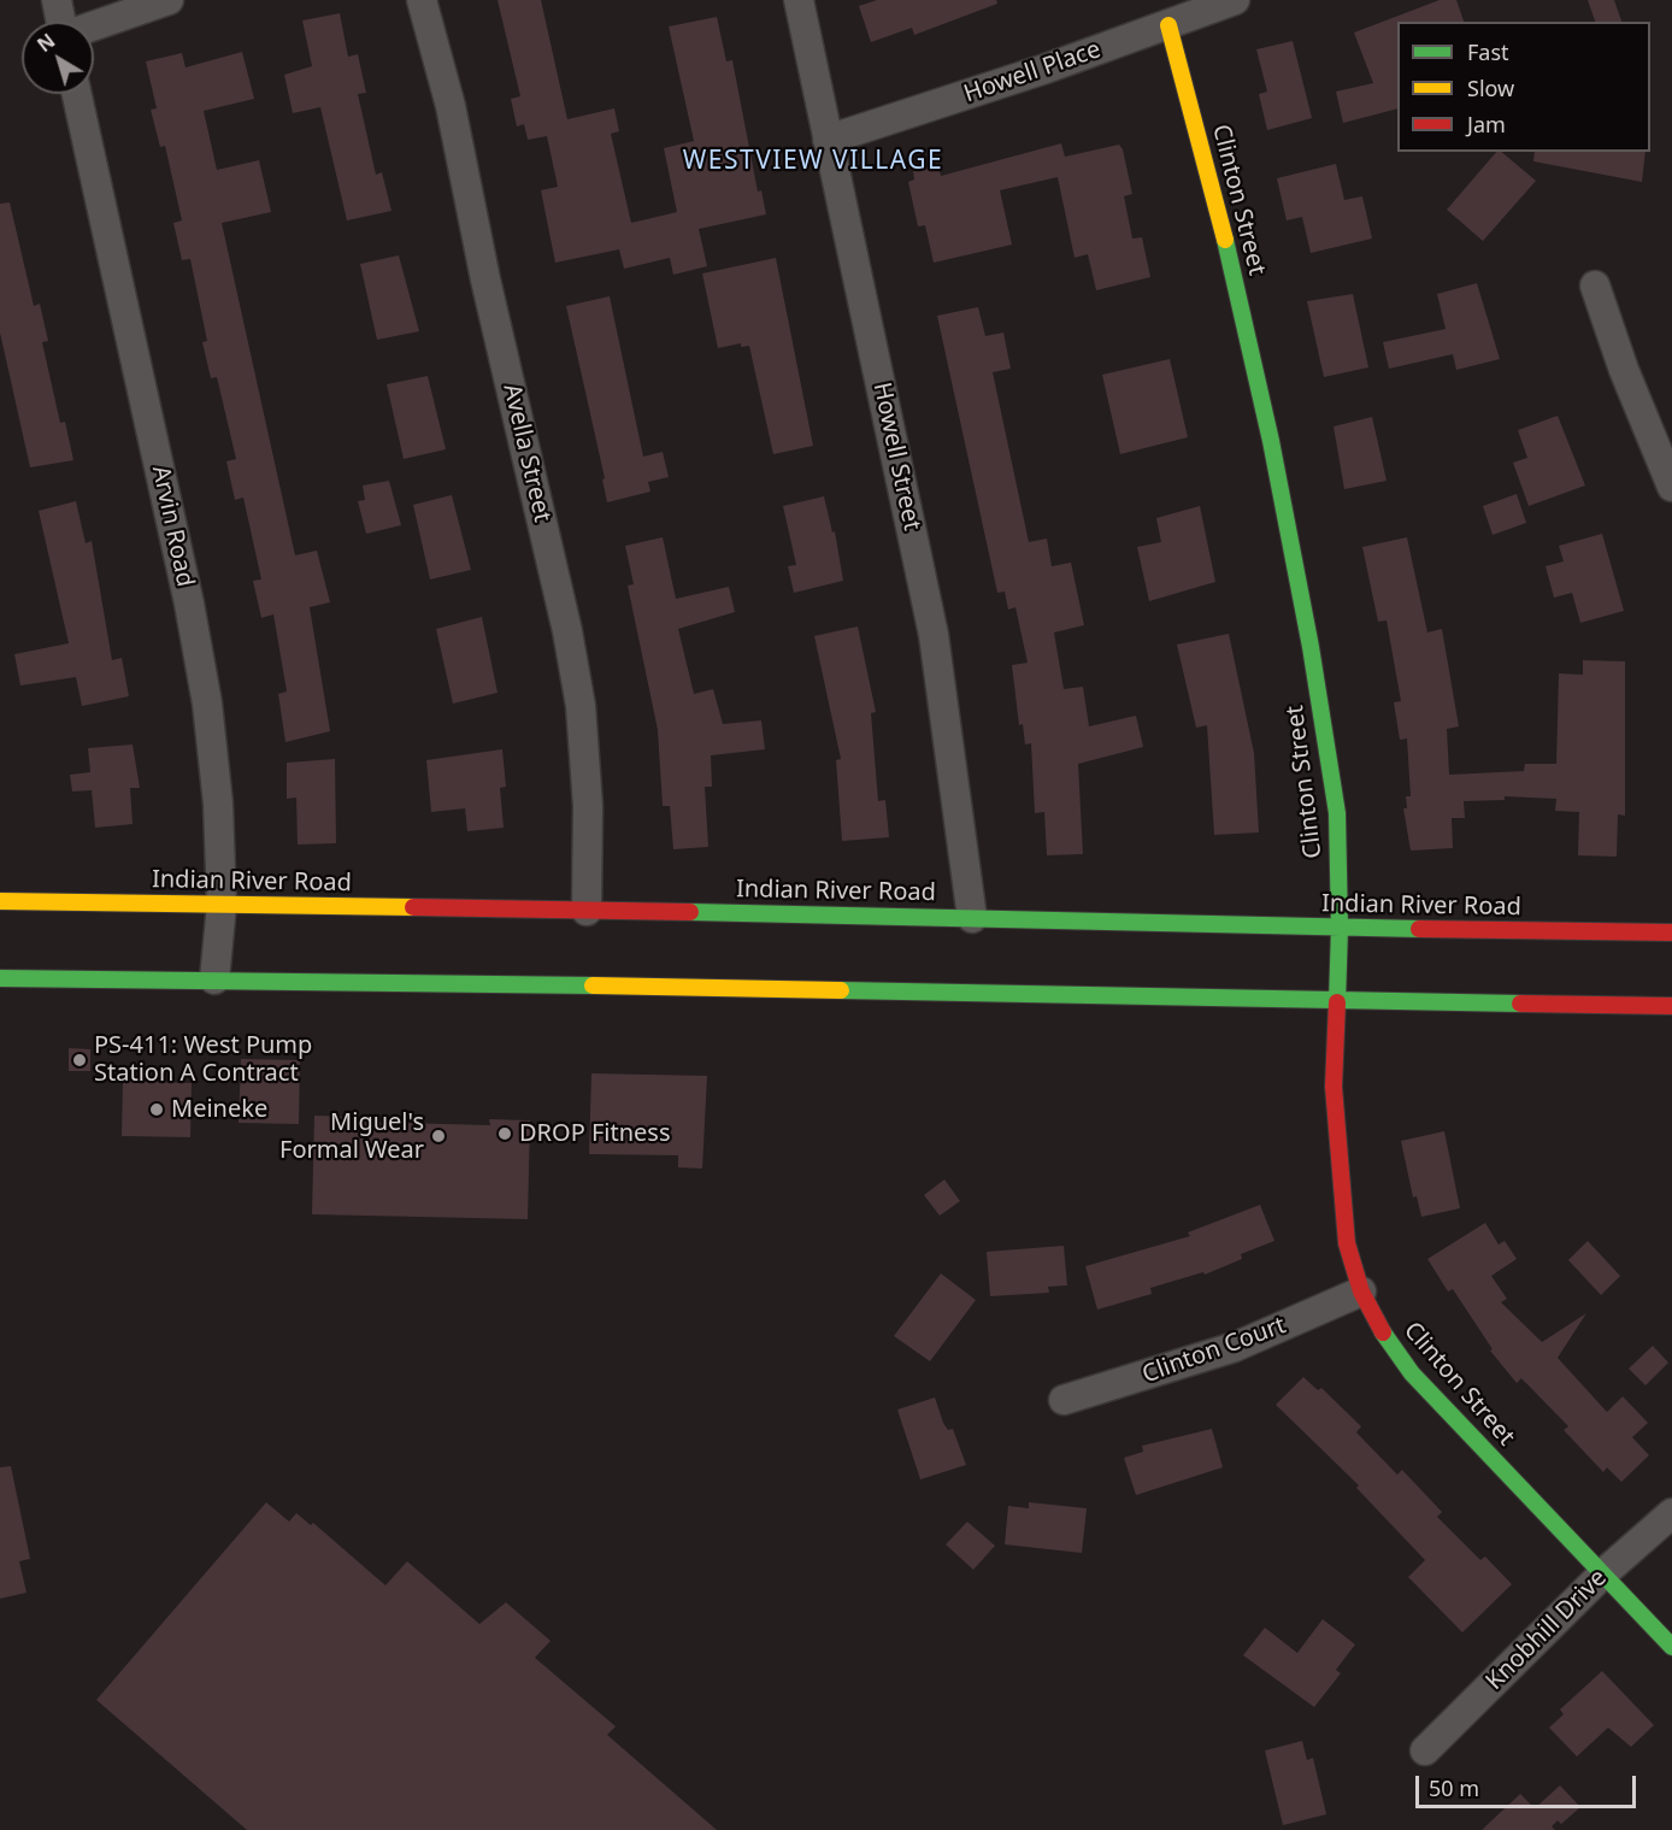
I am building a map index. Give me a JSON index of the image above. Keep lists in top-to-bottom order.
{
  "streets": {
    "main road": ["Clinton Street", "Indian River Road"],
    "street": [
      "Howell Place",
      "Avella Street",
      "Howell Street",
      "Arvin Road",
      "Clinton Court",
      "Knobhill Drive"
    ]
  },
  "crossings": [
    ["Howell Place", "Clinton Street"],
    ["Howell Place", "Howell Street"],
    ["Clinton Street", "Indian River Road"],
    ["Clinton Street", "Clinton Court"],
    ["Clinton Street", "Knobhill Drive"],
    ["Avella Street", "Indian River Road"],
    ["Howell Street", "Indian River Road"],
    ["Arvin Road", "Indian River Road"]
  ],
  "districts": ["WESTVIEW VILLAGE"],
  "places": [
    "PS-411: West Pump Station A Contract",
    "Meineke",
    "DROP Fitness",
    "Miguel's Formal Wear"
  ],
  "legend": ["Fast", "Slow", "Jam"],
  "scale_bar": "50 m",
  "north": "top left"
}
